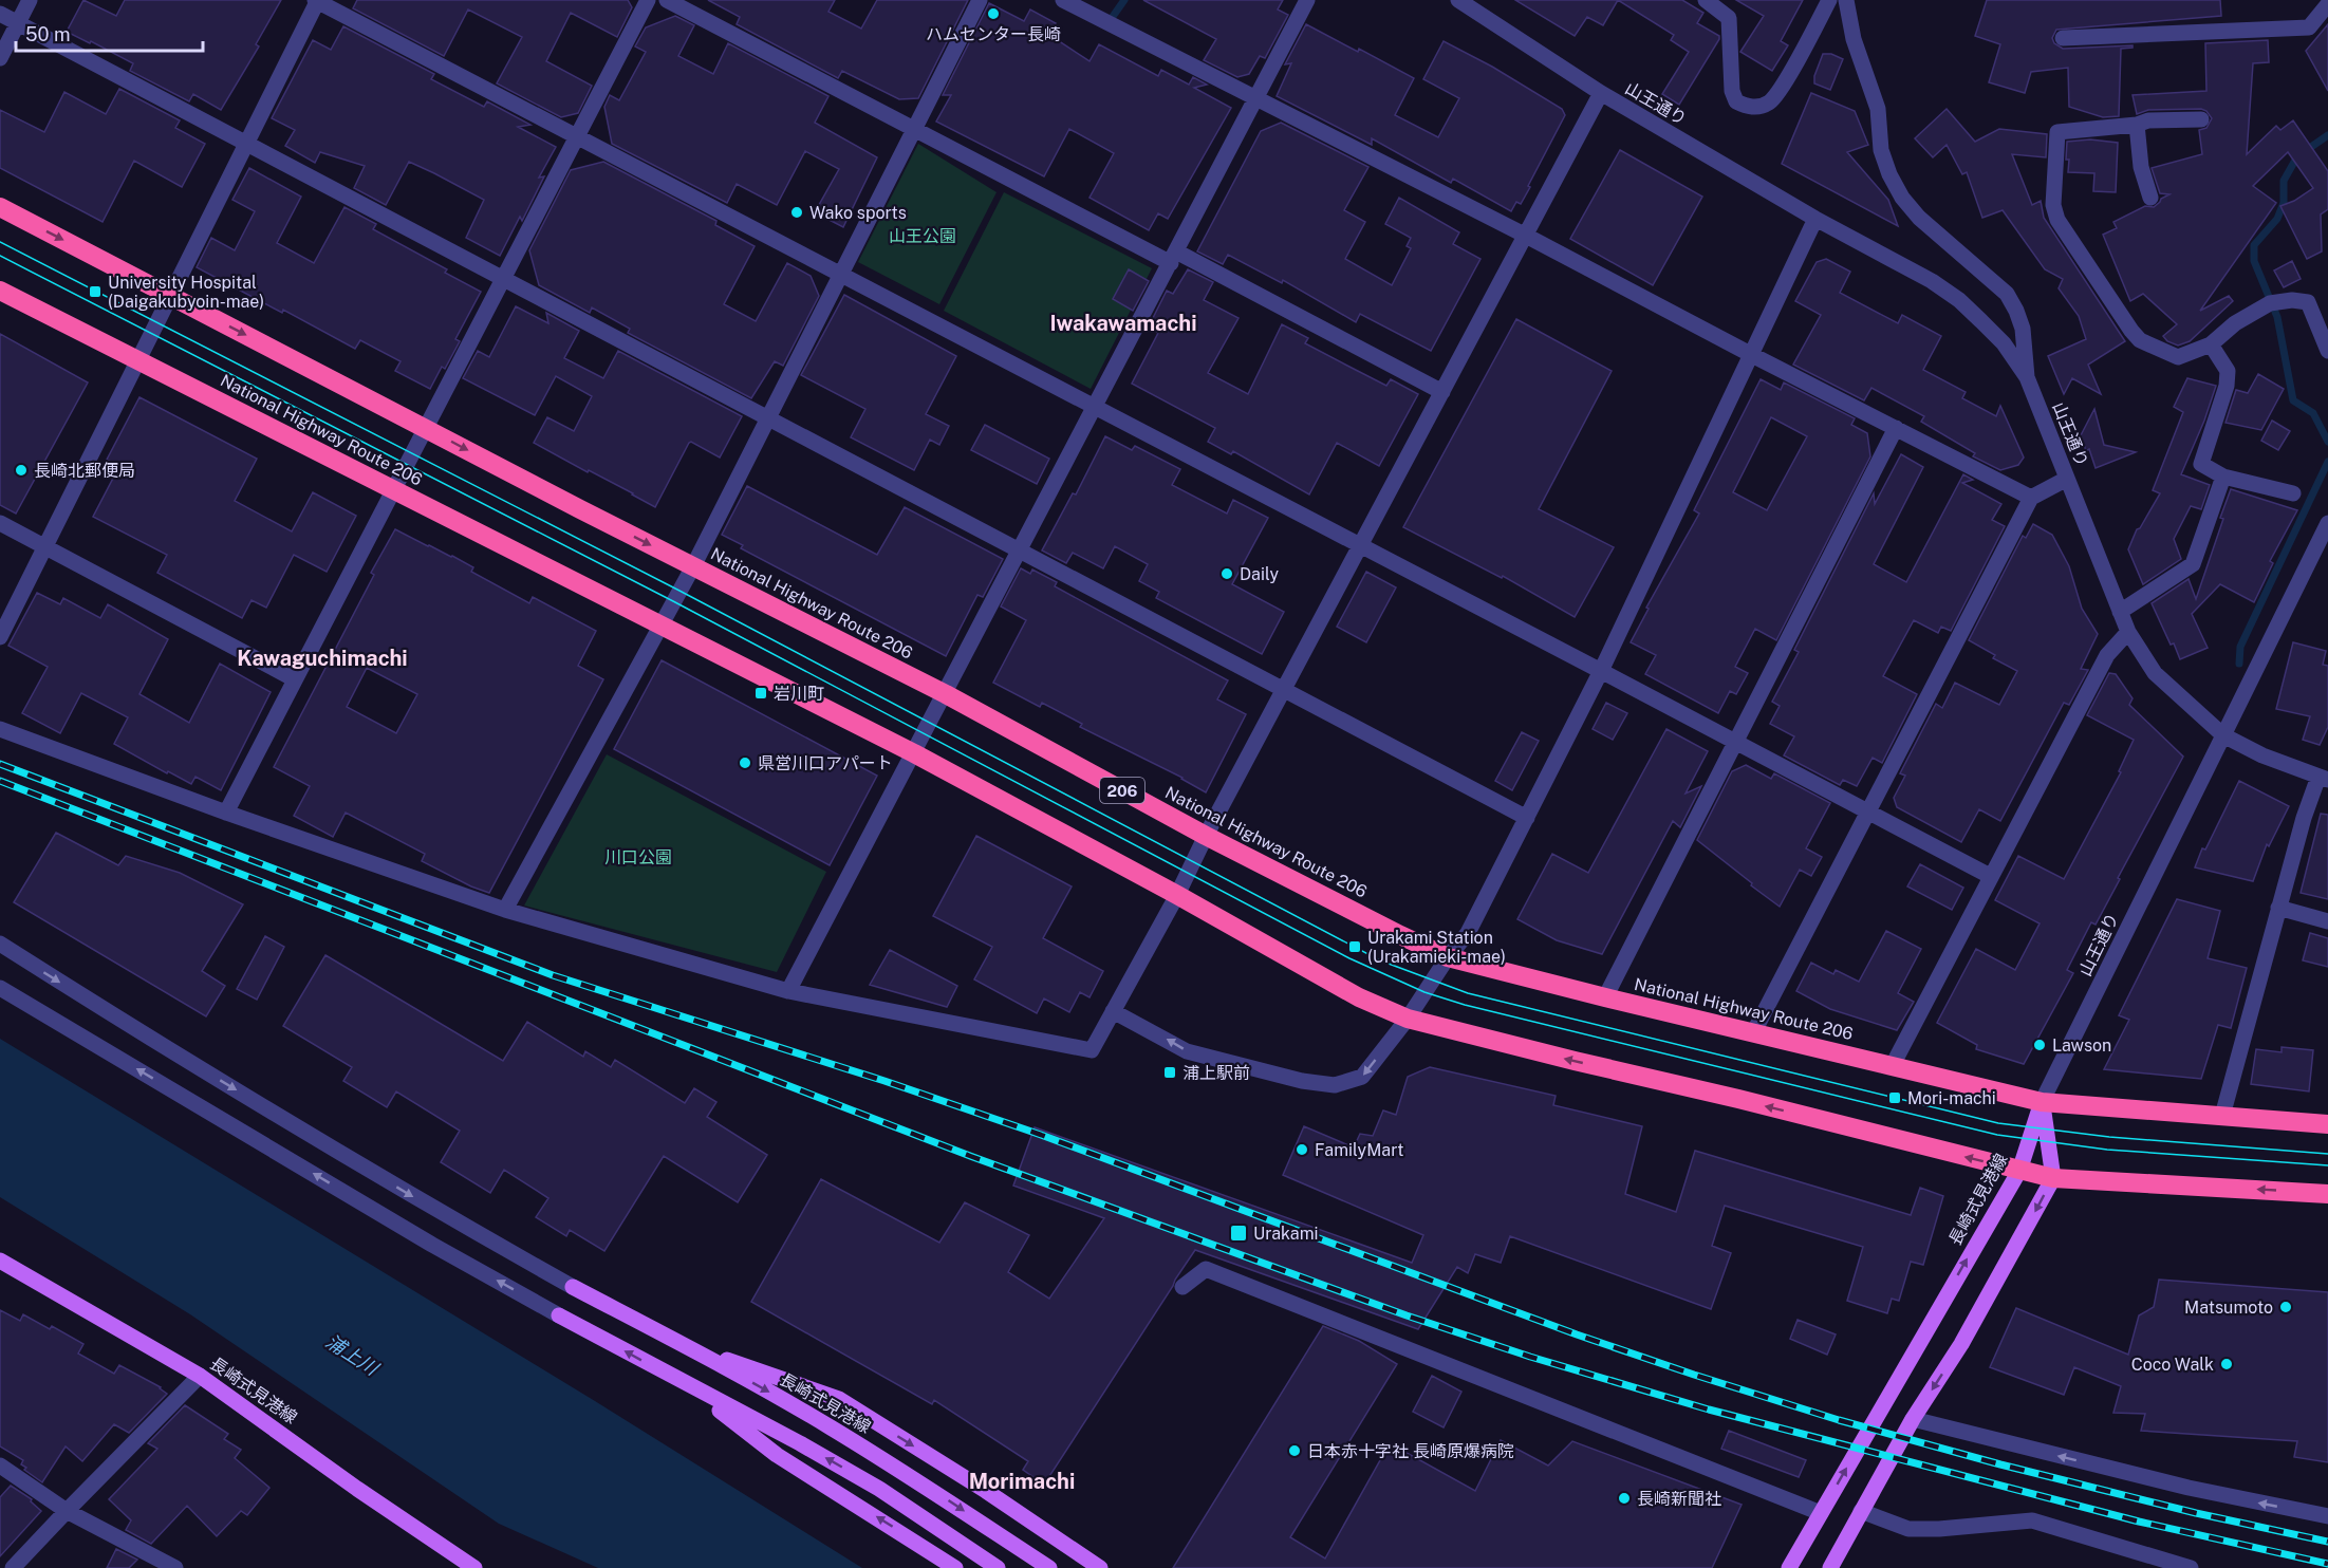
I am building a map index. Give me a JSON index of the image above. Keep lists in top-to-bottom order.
{
  "streets": {
    "highway": ["National Highway Route 206", "206"],
    "main road": ["長崎式見港線"],
    "street": ["山王通り"]
  },
  "crossings": [
    ["山王通り", "National Highway Route 206"],
    ["山王通り", "長崎式見港線"],
    ["National Highway Route 206", "長崎式見港線"]
  ],
  "districts": ["Iwakawamachi", "Kawaguchimachi", "Morimachi"],
  "water": ["浦上川"],
  "parks": ["山王公園", "川口公園"],
  "places": {
    "other": [
      "ハムセンター長崎",
      "Wako sports",
      "長崎北郵便局",
      "Daily",
      "県営川口アパート",
      "Lawson",
      "FamilyMart",
      "Matsumoto",
      "Coco Walk",
      "日本赤十字社 長崎原爆病院",
      "長崎新聞社"
    ],
    "transit": [
      "University Hospital (Daigakubyoin-mae)",
      "岩川町",
      "Urakami Station (Urakamieki-mae)",
      "浦上駅前",
      "Mori-machi",
      "Urakami"
    ]
  },
  "scale_bar": "50 m"
}
